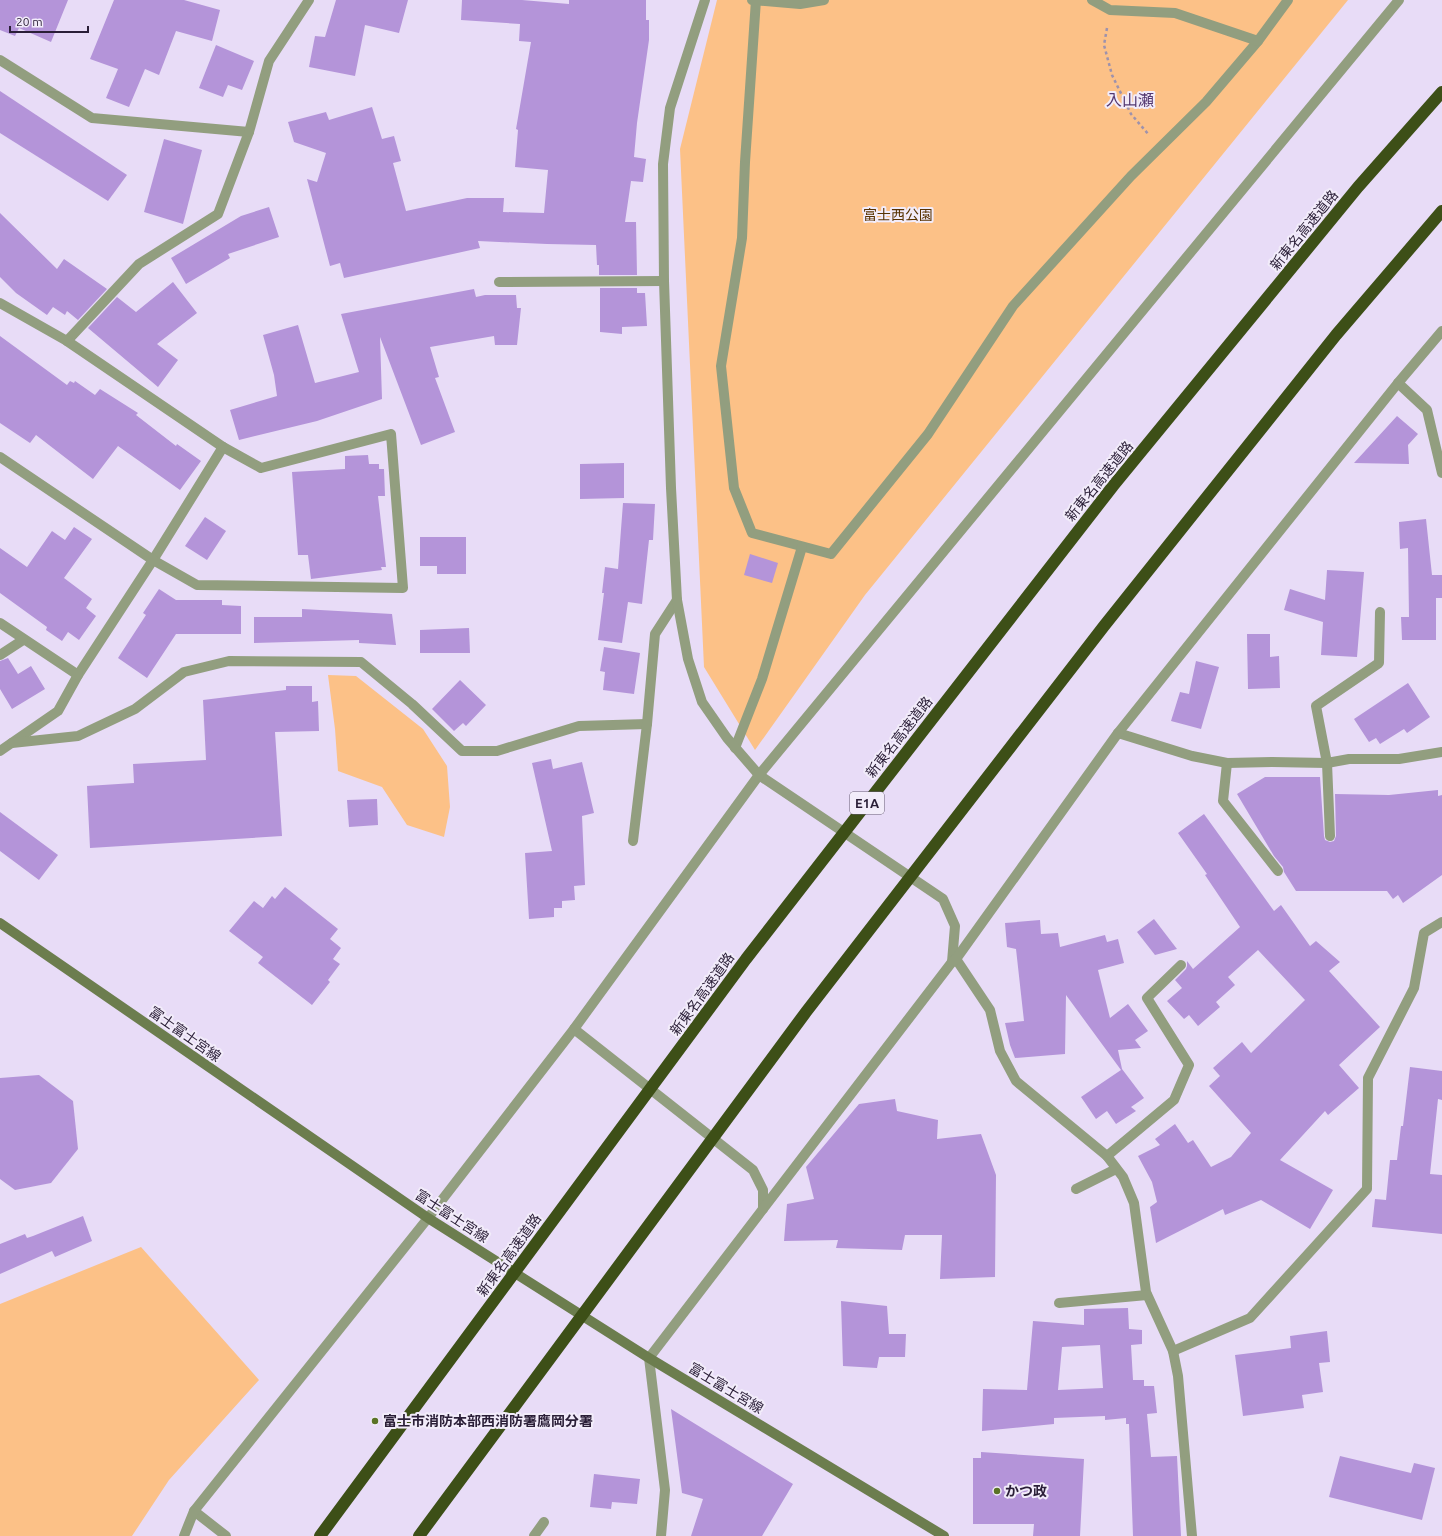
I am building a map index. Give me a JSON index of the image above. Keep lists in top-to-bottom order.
{
  "streets": {
    "highway": ["新東名高速道路", "E1A"],
    "main road": ["富士富士宮線"]
  },
  "districts": ["入山瀬"],
  "parks": ["富士西公園"],
  "places": ["富士市消防本部西消防署鷹岡分署", "かつ政"],
  "scale_bar": "20 m"
}
